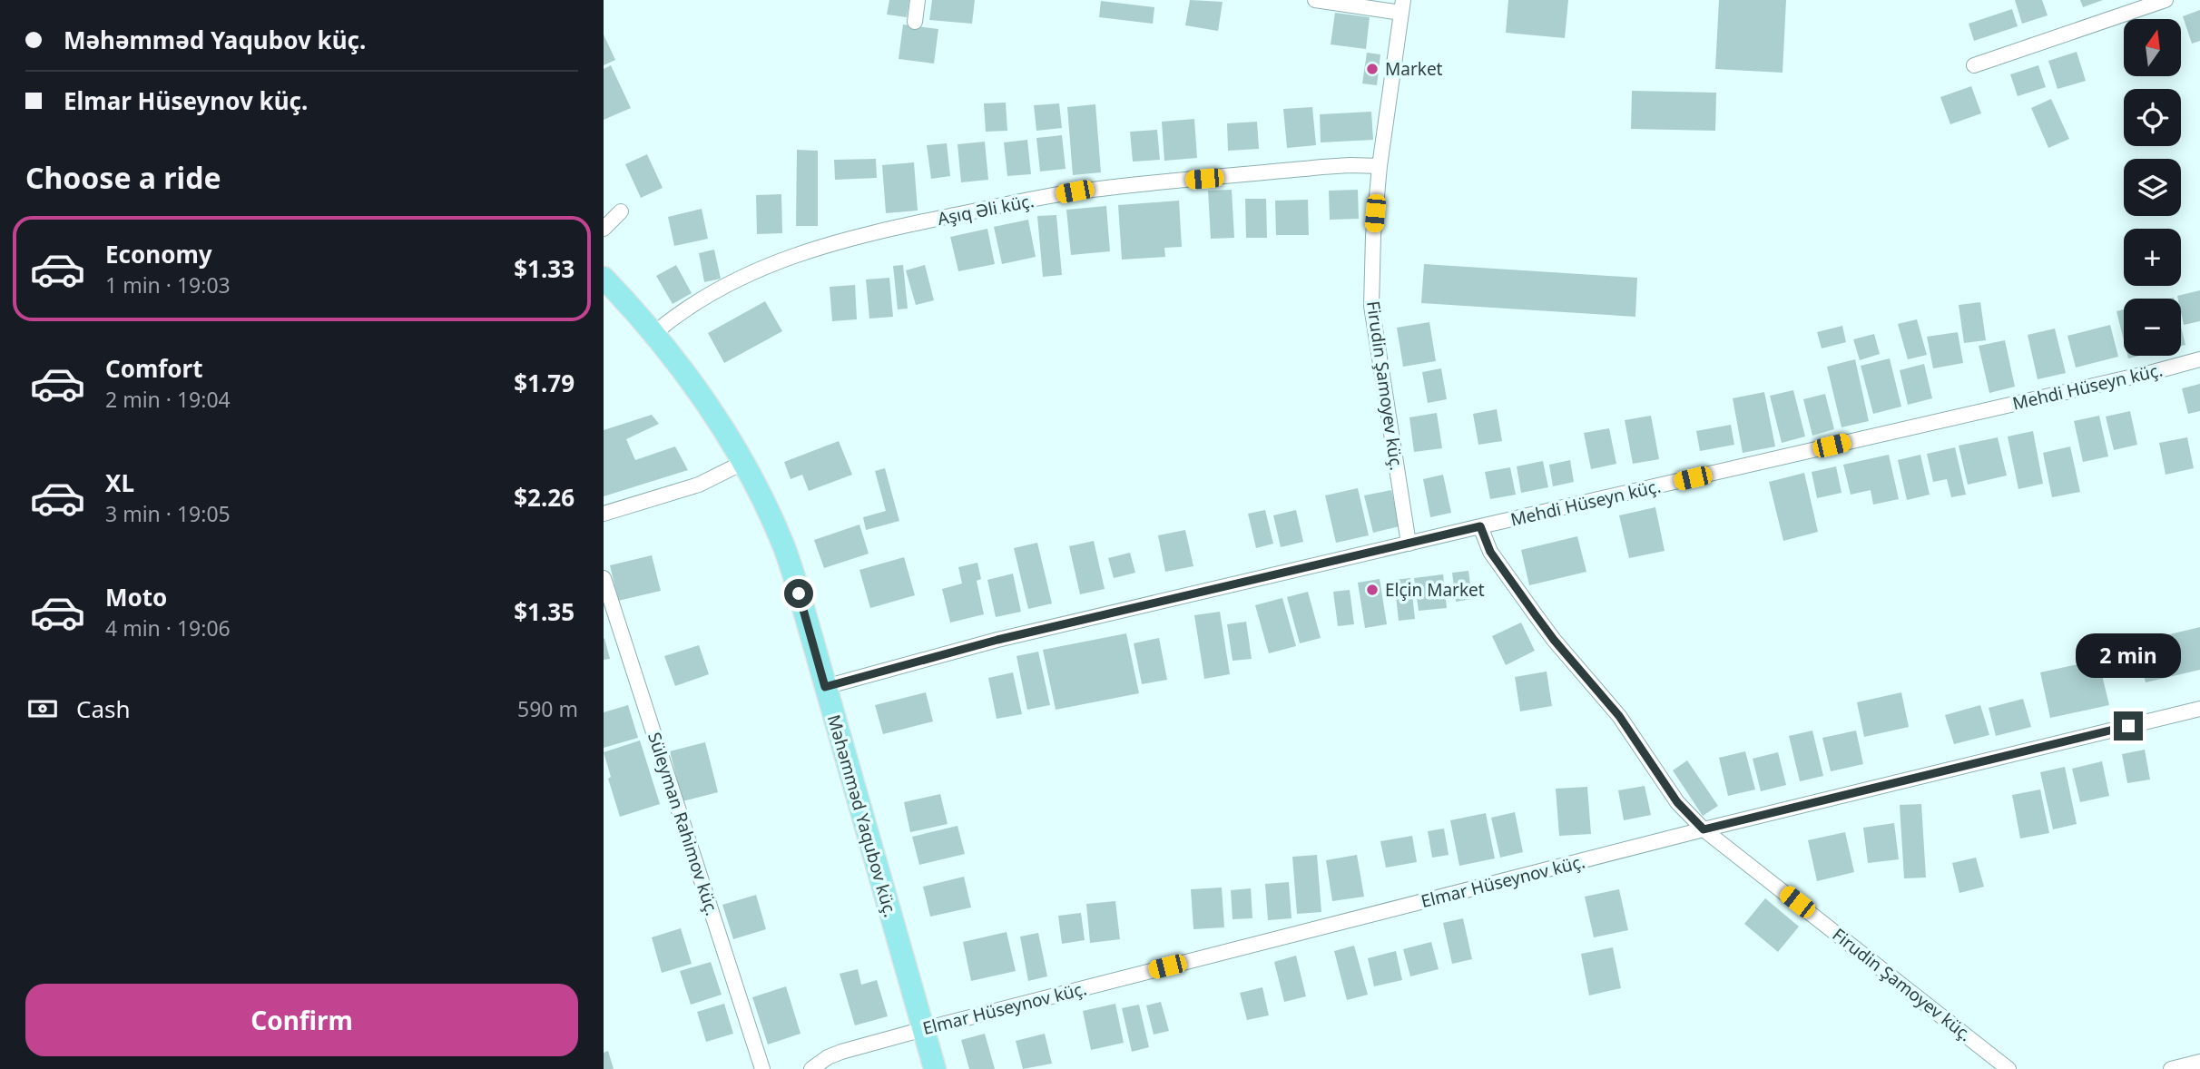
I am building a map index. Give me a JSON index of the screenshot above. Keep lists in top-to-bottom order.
{
  "streets": {
    "main road": ["Məhəmməd Yaqubov küç."],
    "street": [
      "Aşıq Əli küç.",
      "Firudin Şamoyev küç.",
      "Mehdi Hüseyn küç.",
      "Süleyman Rahimov küç.",
      "Elmar Hüseynov küç."
    ]
  },
  "crossings": [
    ["Aşıq Əli küç.", "Firudin Şamoyev küç."],
    ["Aşıq Əli küç.", "Məhəmməd Yaqubov küç."],
    ["Firudin Şamoyev küç.", "Mehdi Hüseyn küç."],
    ["Firudin Şamoyev küç.", "Elmar Hüseynov küç."],
    ["Mehdi Hüseyn küç.", "Məhəmməd Yaqubov küç."],
    ["Məhəmməd Yaqubov küç.", "Elmar Hüseynov küç."]
  ],
  "places": ["Market", "Elçin Market"],
  "north": "top",
  "page": {
    "banner": ["Məhəmməd Yaqubov küç.", "Elmar Hüseynov küç."],
    "map_buttons": ["+", "−"],
    "heading": "Choose a ride",
    "list": [
      {
        "name": "Economy",
        "note": "1 min · 19:03",
        "value": "$1.33"
      },
      {
        "name": "Comfort",
        "note": "2 min · 19:04",
        "value": "$1.79"
      },
      {
        "name": "XL",
        "note": "3 min · 19:05",
        "value": "$2.26"
      },
      {
        "name": "Moto",
        "note": "4 min · 19:06",
        "value": "$1.35"
      }
    ],
    "bubble": "2 min",
    "pay": ["Cash", "590 m"],
    "buttons": "Confirm"
  }
}
